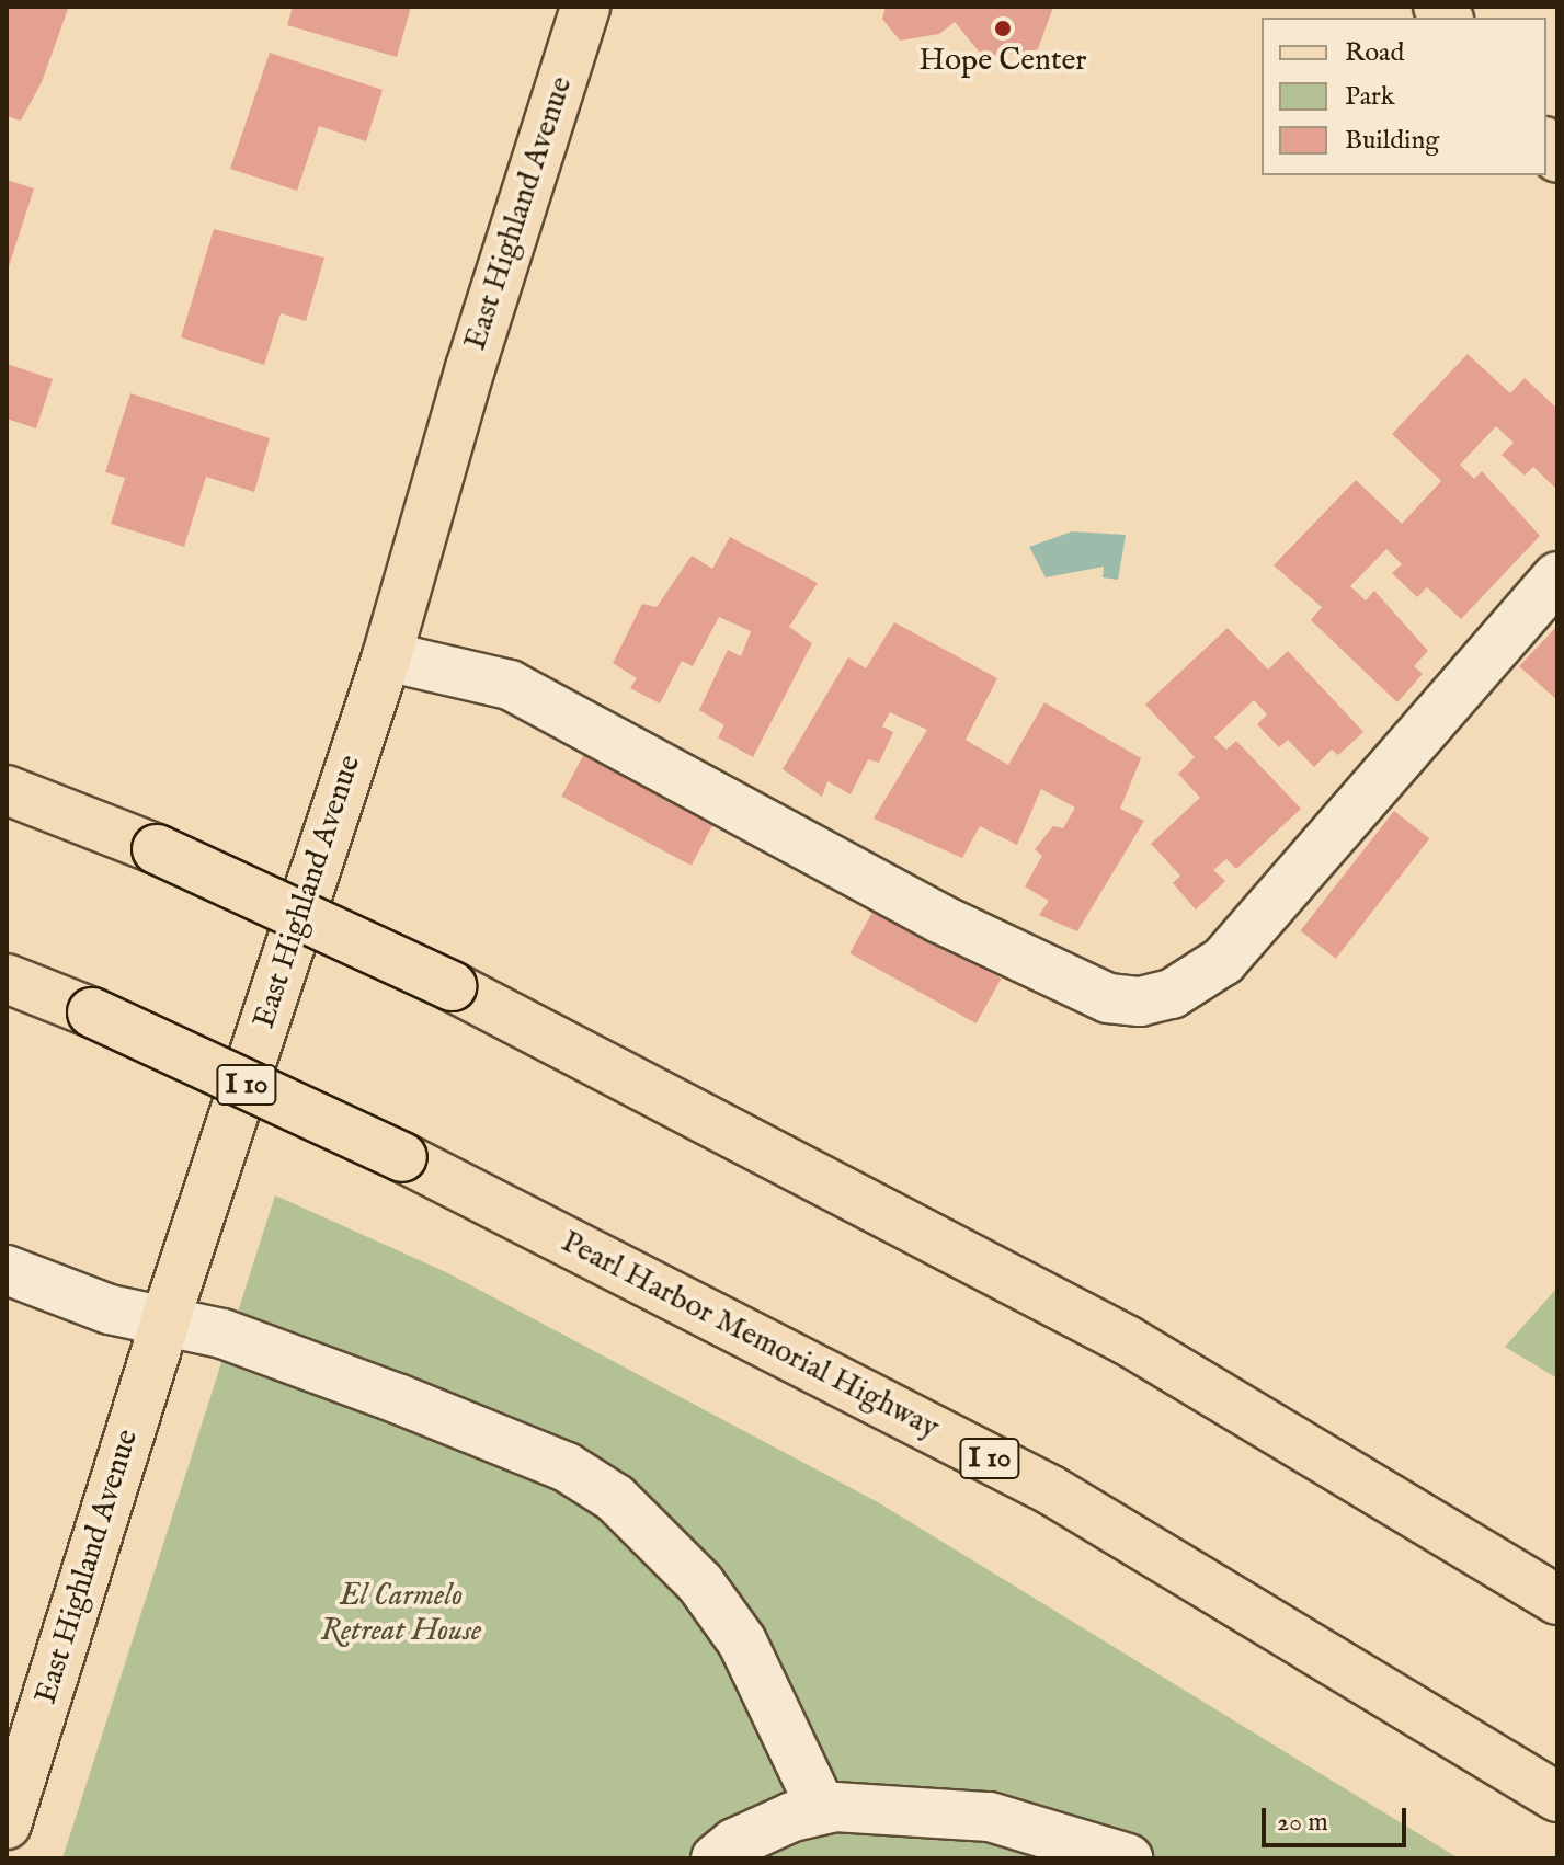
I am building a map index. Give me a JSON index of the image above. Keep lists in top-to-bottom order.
{
  "streets": {
    "main road": ["East Highland Avenue", "I 10", "Pearl Harbor Memorial Highway"]
  },
  "parks": ["El Carmelo Retreat House"],
  "places": ["Hope Center"],
  "legend": ["Road", "Park", "Building"],
  "scale_bar": "20 m"
}
